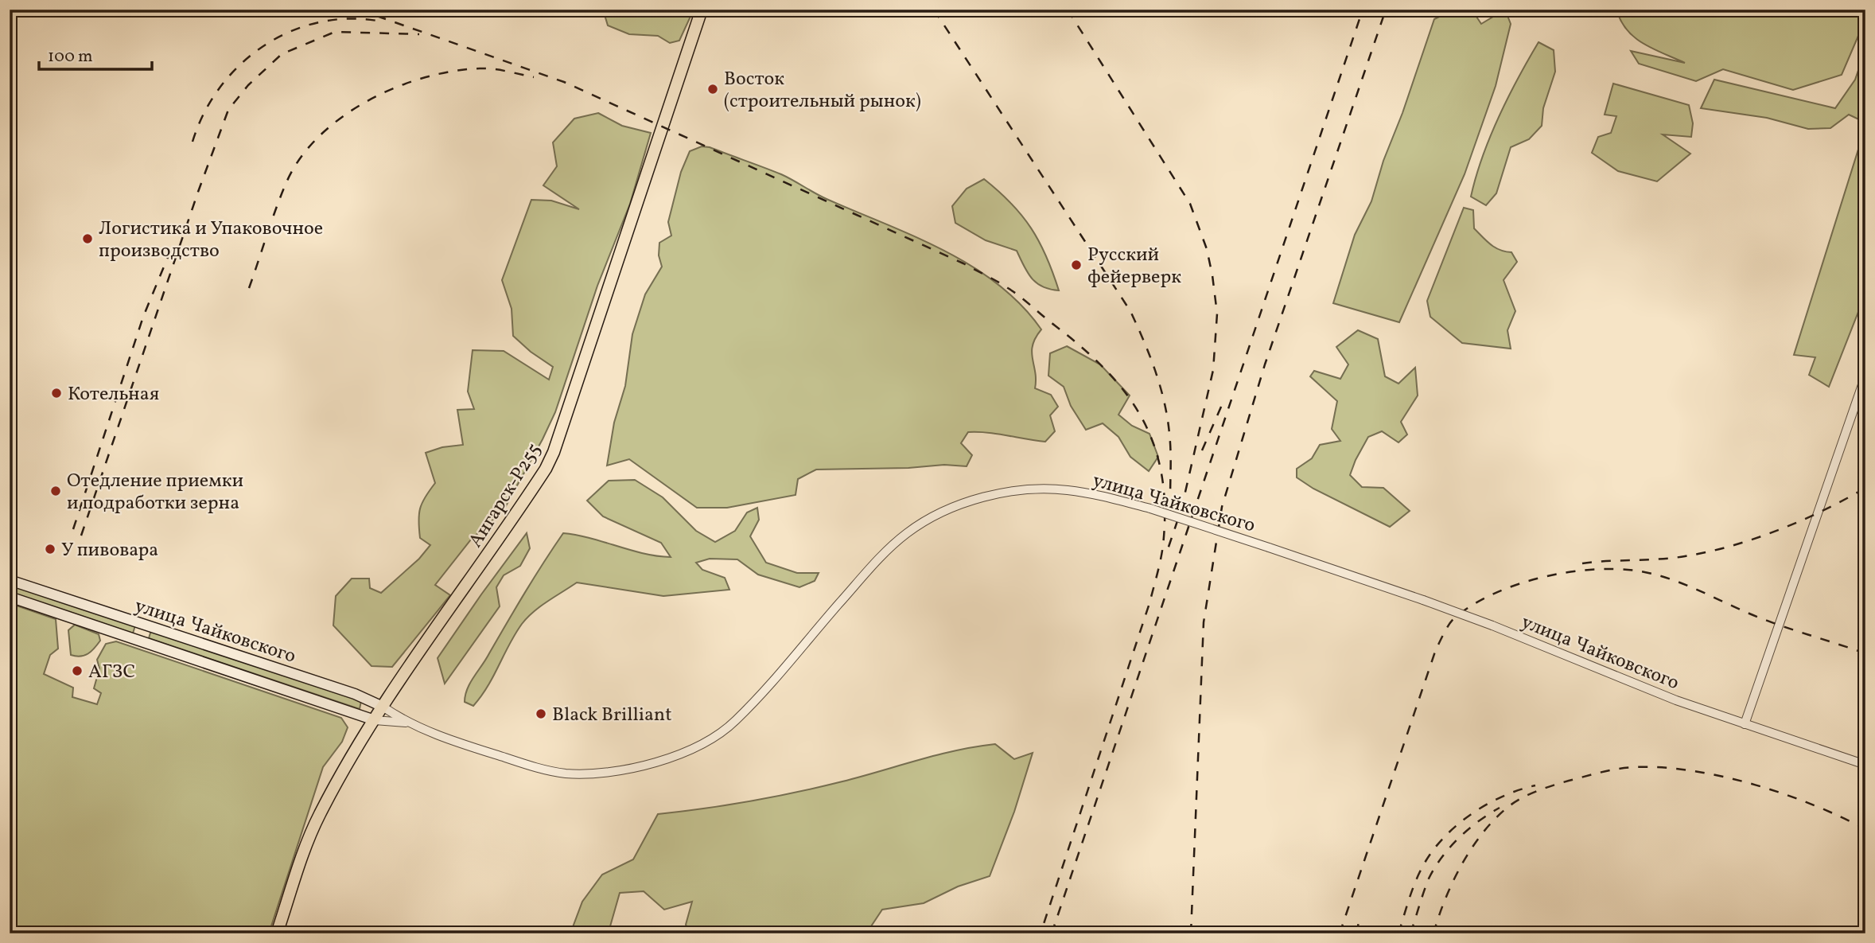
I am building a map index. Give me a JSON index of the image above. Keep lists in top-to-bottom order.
{
  "streets": {
    "main road": ["Ангарск-Р255", "улица Чайковского"]
  },
  "crossings": [
    ["Ангарск-Р255", "улица Чайковского"]
  ],
  "places": [
    "Восток (строительный рынок)",
    "Логистика и Упаковочное производство",
    "Русский фейерверк",
    "Котельная",
    "Отедление приемки и подработки зерна",
    "У пивовара",
    "АГЗС",
    "Black Brilliant"
  ],
  "scale_bar": "100 m"
}
